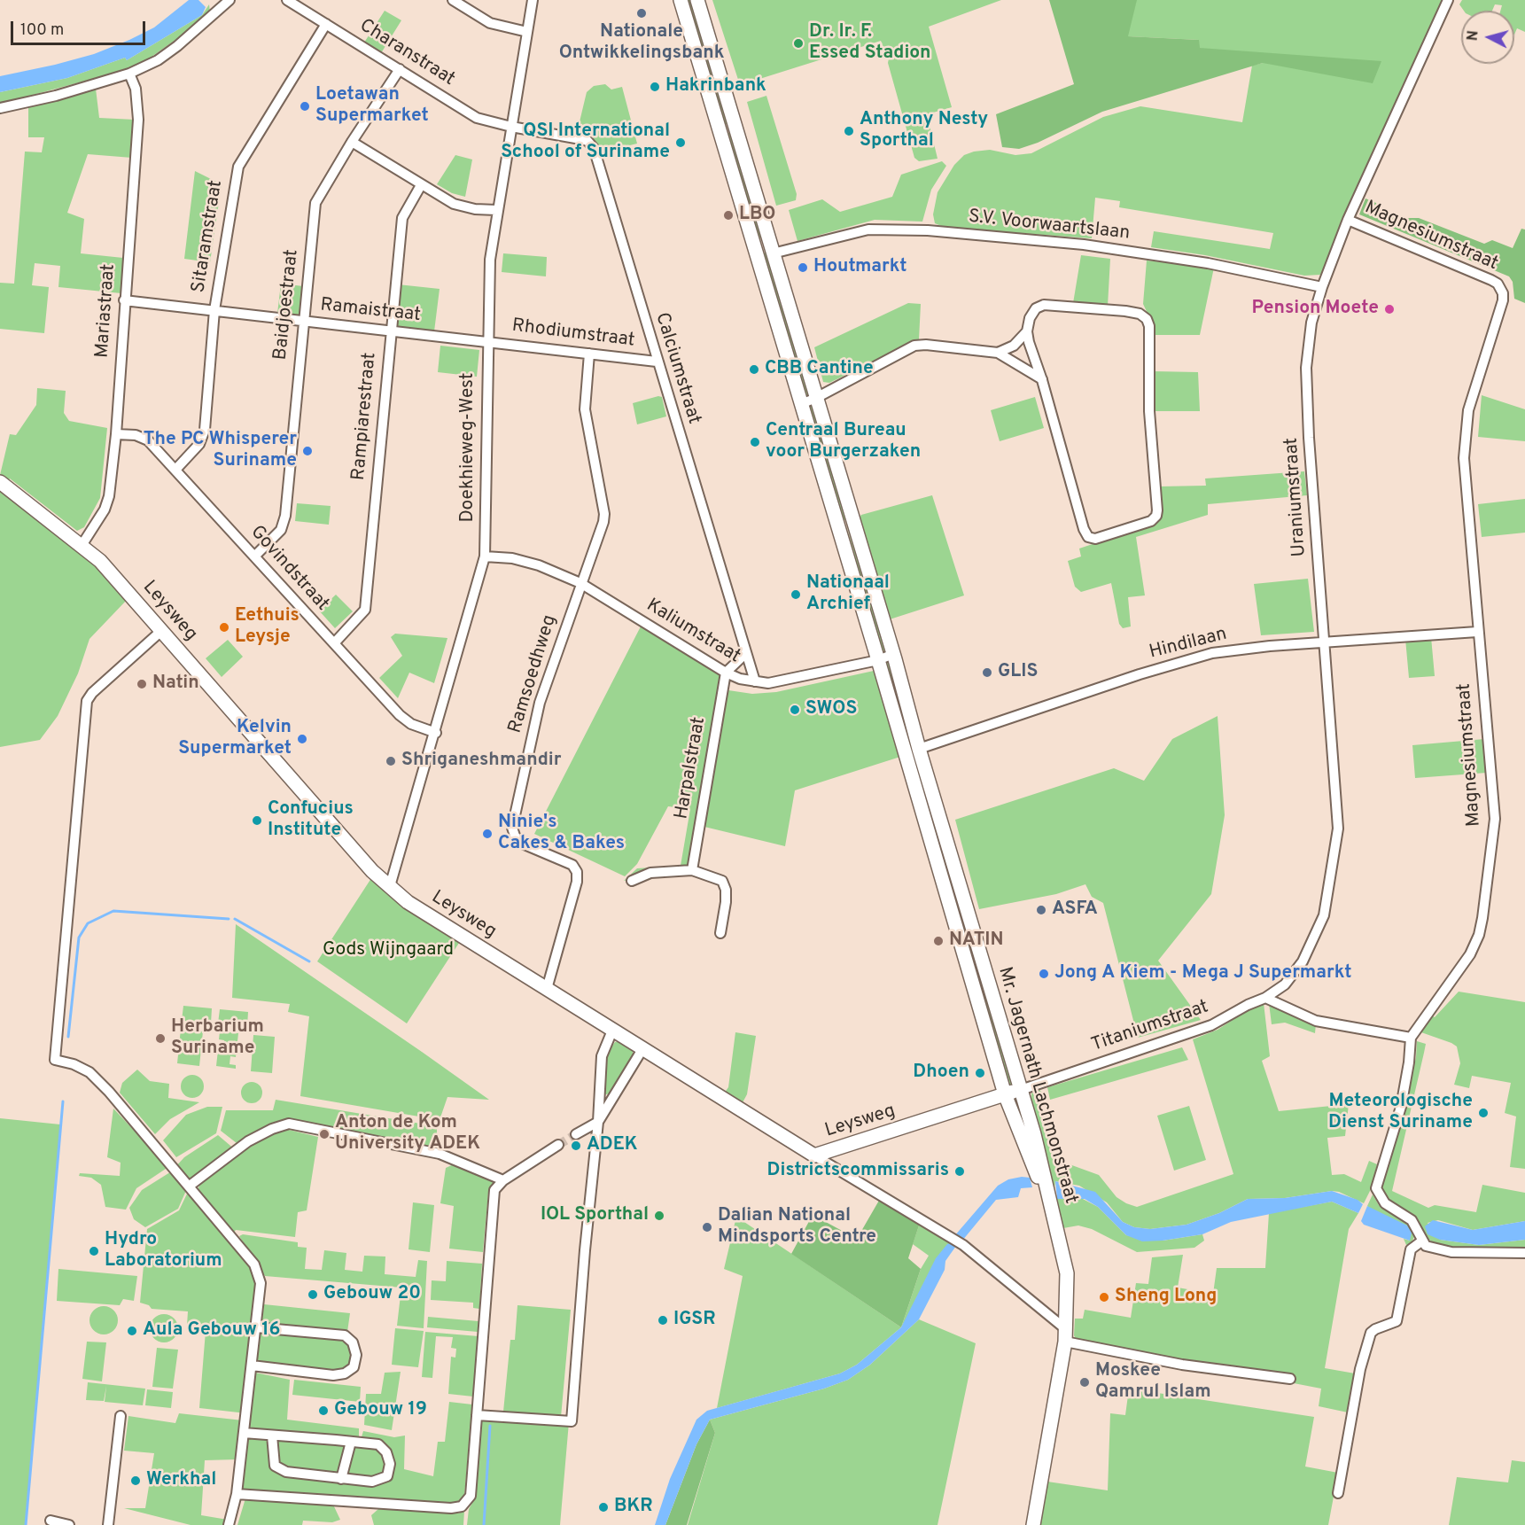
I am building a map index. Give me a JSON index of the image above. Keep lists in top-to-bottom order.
{
  "streets": {
    "main road": ["Leysweg", "Mr. Jagernath Lachmonstraat"],
    "street": [
      "Charanstraat",
      "S.V. Voorwaartslaan",
      "Sitaramstraat",
      "Magnesiumstraat",
      "Baidjoestraat",
      "Mariastraat",
      "Ramaistraat",
      "Rhodiumstraat",
      "Calciumstraat",
      "Rampiarestraat",
      "Doekhieweg-West",
      "Uraniumstraat",
      "Govindstraat",
      "Kaliumstraat",
      "Hindilaan",
      "Ramsoedhweg",
      "Harpalstraat",
      "Titaniumstraat"
    ]
  },
  "crossings": [
    ["Charanstraat", "Sitaramstraat"],
    ["Charanstraat", "Baidjoestraat"],
    ["Charanstraat", "Calciumstraat"],
    ["Charanstraat", "Doekhieweg-West"],
    ["S.V. Voorwaartslaan", "Uraniumstraat"],
    ["S.V. Voorwaartslaan", "Mr. Jagernath Lachmonstraat"],
    ["Sitaramstraat", "Ramaistraat"],
    ["Sitaramstraat", "Govindstraat"],
    ["Magnesiumstraat", "Uraniumstraat"],
    ["Magnesiumstraat", "Hindilaan"],
    ["Baidjoestraat", "Ramaistraat"],
    ["Baidjoestraat", "Govindstraat"],
    ["Mariastraat", "Ramaistraat"],
    ["Mariastraat", "Govindstraat"],
    ["Mariastraat", "Leysweg"],
    ["Ramaistraat", "Rhodiumstraat"],
    ["Ramaistraat", "Rampiarestraat"],
    ["Ramaistraat", "Doekhieweg-West"],
    ["Rhodiumstraat", "Calciumstraat"],
    ["Rhodiumstraat", "Doekhieweg-West"],
    ["Rhodiumstraat", "Ramsoedhweg"],
    ["Calciumstraat", "Doekhieweg-West"],
    ["Calciumstraat", "Kaliumstraat"],
    ["Rampiarestraat", "Govindstraat"],
    ["Doekhieweg-West", "Govindstraat"],
    ["Doekhieweg-West", "Leysweg"],
    ["Doekhieweg-West", "Kaliumstraat"],
    ["Uraniumstraat", "Hindilaan"],
    ["Uraniumstraat", "Titaniumstraat"],
    ["Leysweg", "Ramsoedhweg"],
    ["Leysweg", "Titaniumstraat"],
    ["Leysweg", "Mr. Jagernath Lachmonstraat"],
    ["Kaliumstraat", "Ramsoedhweg"],
    ["Kaliumstraat", "Harpalstraat"],
    ["Kaliumstraat", "Mr. Jagernath Lachmonstraat"],
    ["Hindilaan", "Mr. Jagernath Lachmonstraat"],
    ["Titaniumstraat", "Mr. Jagernath Lachmonstraat"]
  ],
  "parks": ["Gods Wijngaard"],
  "places": [
    "Nationale Ontwikkelingsbank",
    "Dr. Ir. F. Essed Stadion",
    "Hakrinbank",
    "Loetawan Supermarket",
    "Anthony Nesty Sporthal",
    "QSI International School of Suriname",
    "LBO",
    "Houtmarkt",
    "Pension Moete",
    "CBB Cantine",
    "Centraal Bureau voor Burgerzaken",
    "The PC Whisperer Suriname",
    "Nationaal Archief",
    "Eethuis Leysje",
    "GLIS",
    "Natin",
    "SWOS",
    "Kelvin Supermarket",
    "Shriganeshmandir",
    "Confucius Institute",
    "Ninie's Cakes & Bakes",
    "ASFA",
    "NATIN",
    "Jong A Kiem - Mega J Supermarkt",
    "Herbarium Suriname",
    "Dhoen",
    "Meteorologische Dienst Suriname",
    "Anton de Kom University ADEK",
    "ADEK",
    "Districtscommissaris",
    "IOL Sporthal",
    "Dalian National Mindsports Centre",
    "Hydro Laboratorium",
    "Gebouw 20",
    "Sheng Long",
    "IGSR",
    "Aula Gebouw 16",
    "Moskee Qamrul Islam",
    "Gebouw 19",
    "Werkhal",
    "BKR"
  ],
  "scale_bar": "100 m",
  "north": "left"
}
